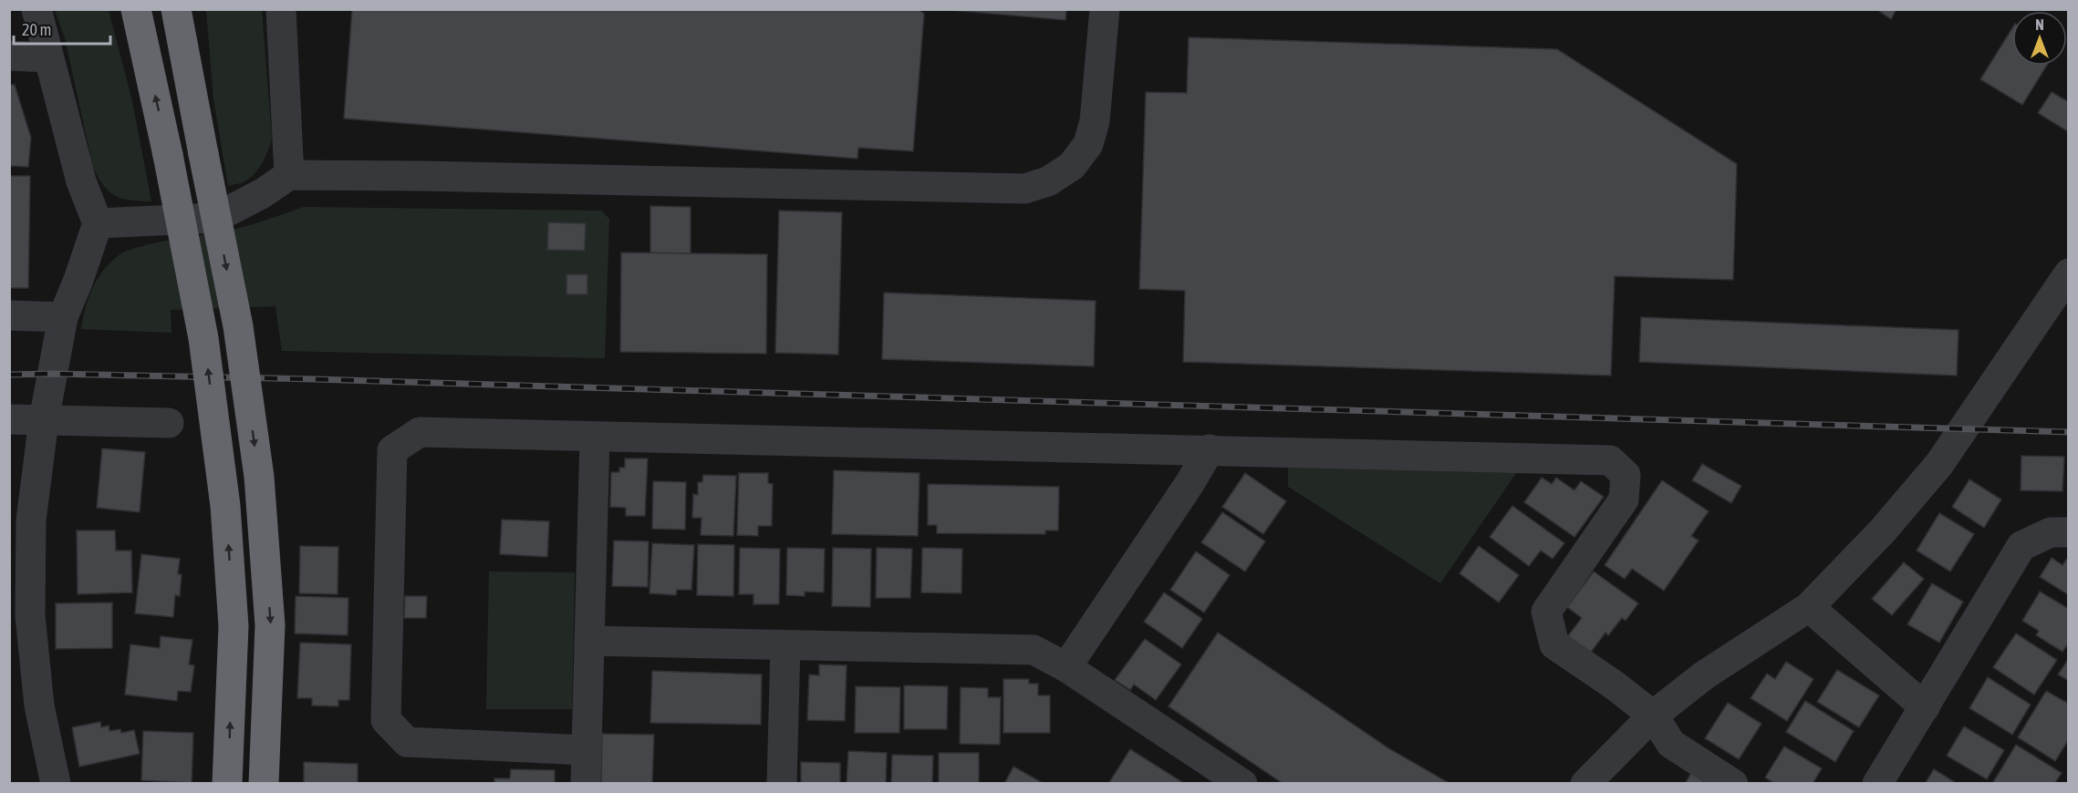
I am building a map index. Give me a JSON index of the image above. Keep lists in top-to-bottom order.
{
  "scale_bar": "20 m",
  "north": "top"
}
